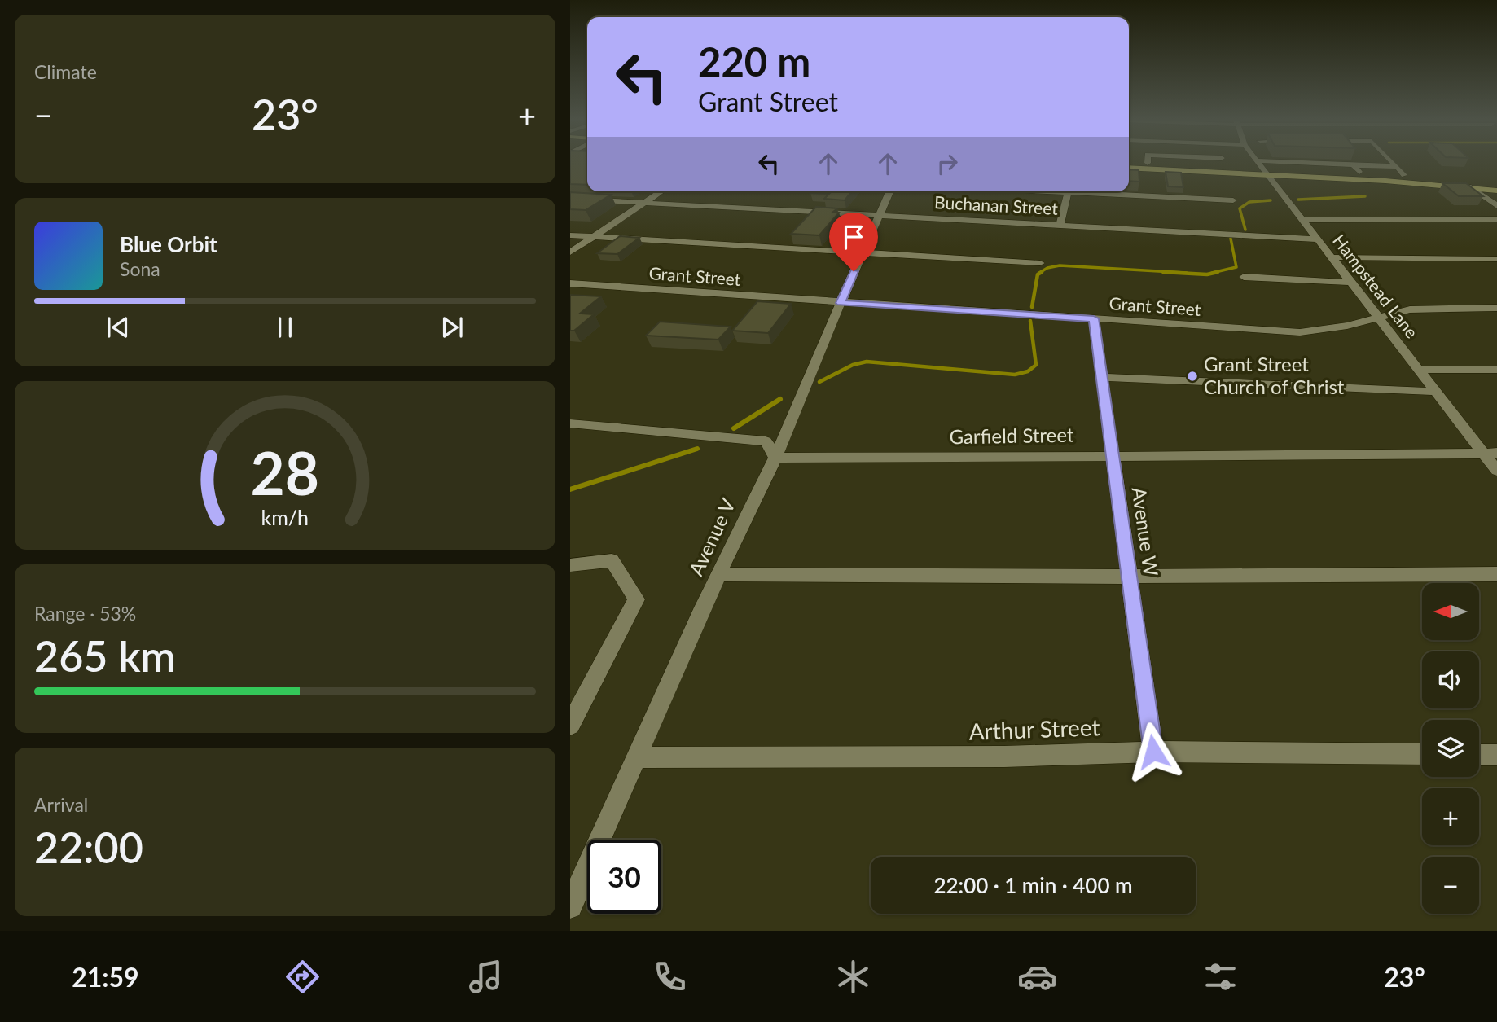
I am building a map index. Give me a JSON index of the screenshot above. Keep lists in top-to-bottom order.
{
  "streets": {
    "street": [
      "Buchanan Street",
      "Grant Street",
      "Hampstead Lane",
      "Garfield Street",
      "Avenue W",
      "Avenue V",
      "Arthur Street"
    ]
  },
  "crossings": [
    ["Buchanan Street", "Hampstead Lane"],
    ["Buchanan Street", "Avenue V"],
    ["Grant Street", "Hampstead Lane"],
    ["Grant Street", "Avenue W"],
    ["Grant Street", "Avenue V"],
    ["Hampstead Lane", "Garfield Street"],
    ["Garfield Street", "Avenue W"],
    ["Garfield Street", "Avenue V"],
    ["Avenue W", "Arthur Street"],
    ["Avenue V", "Arthur Street"]
  ],
  "places": ["Grant Street Church of Christ"],
  "north": "left",
  "page": {
    "tile": [
      "Climate",
      ["Range · 53%", "265 km"],
      ["Arrival", "22:00"]
    ],
    "turn": ["220 m", "Grant Street"],
    "heat": ["−", "23°", "+"],
    "song": ["Blue Orbit", "Sona"],
    "map_buttons": ["+", "−"],
    "limit": "30",
    "trip": "22:00 · 1 min · 400 m",
    "tabs": ["21:59", "23°"],
    "gauge": ["28", "km/h"]
  }
}
